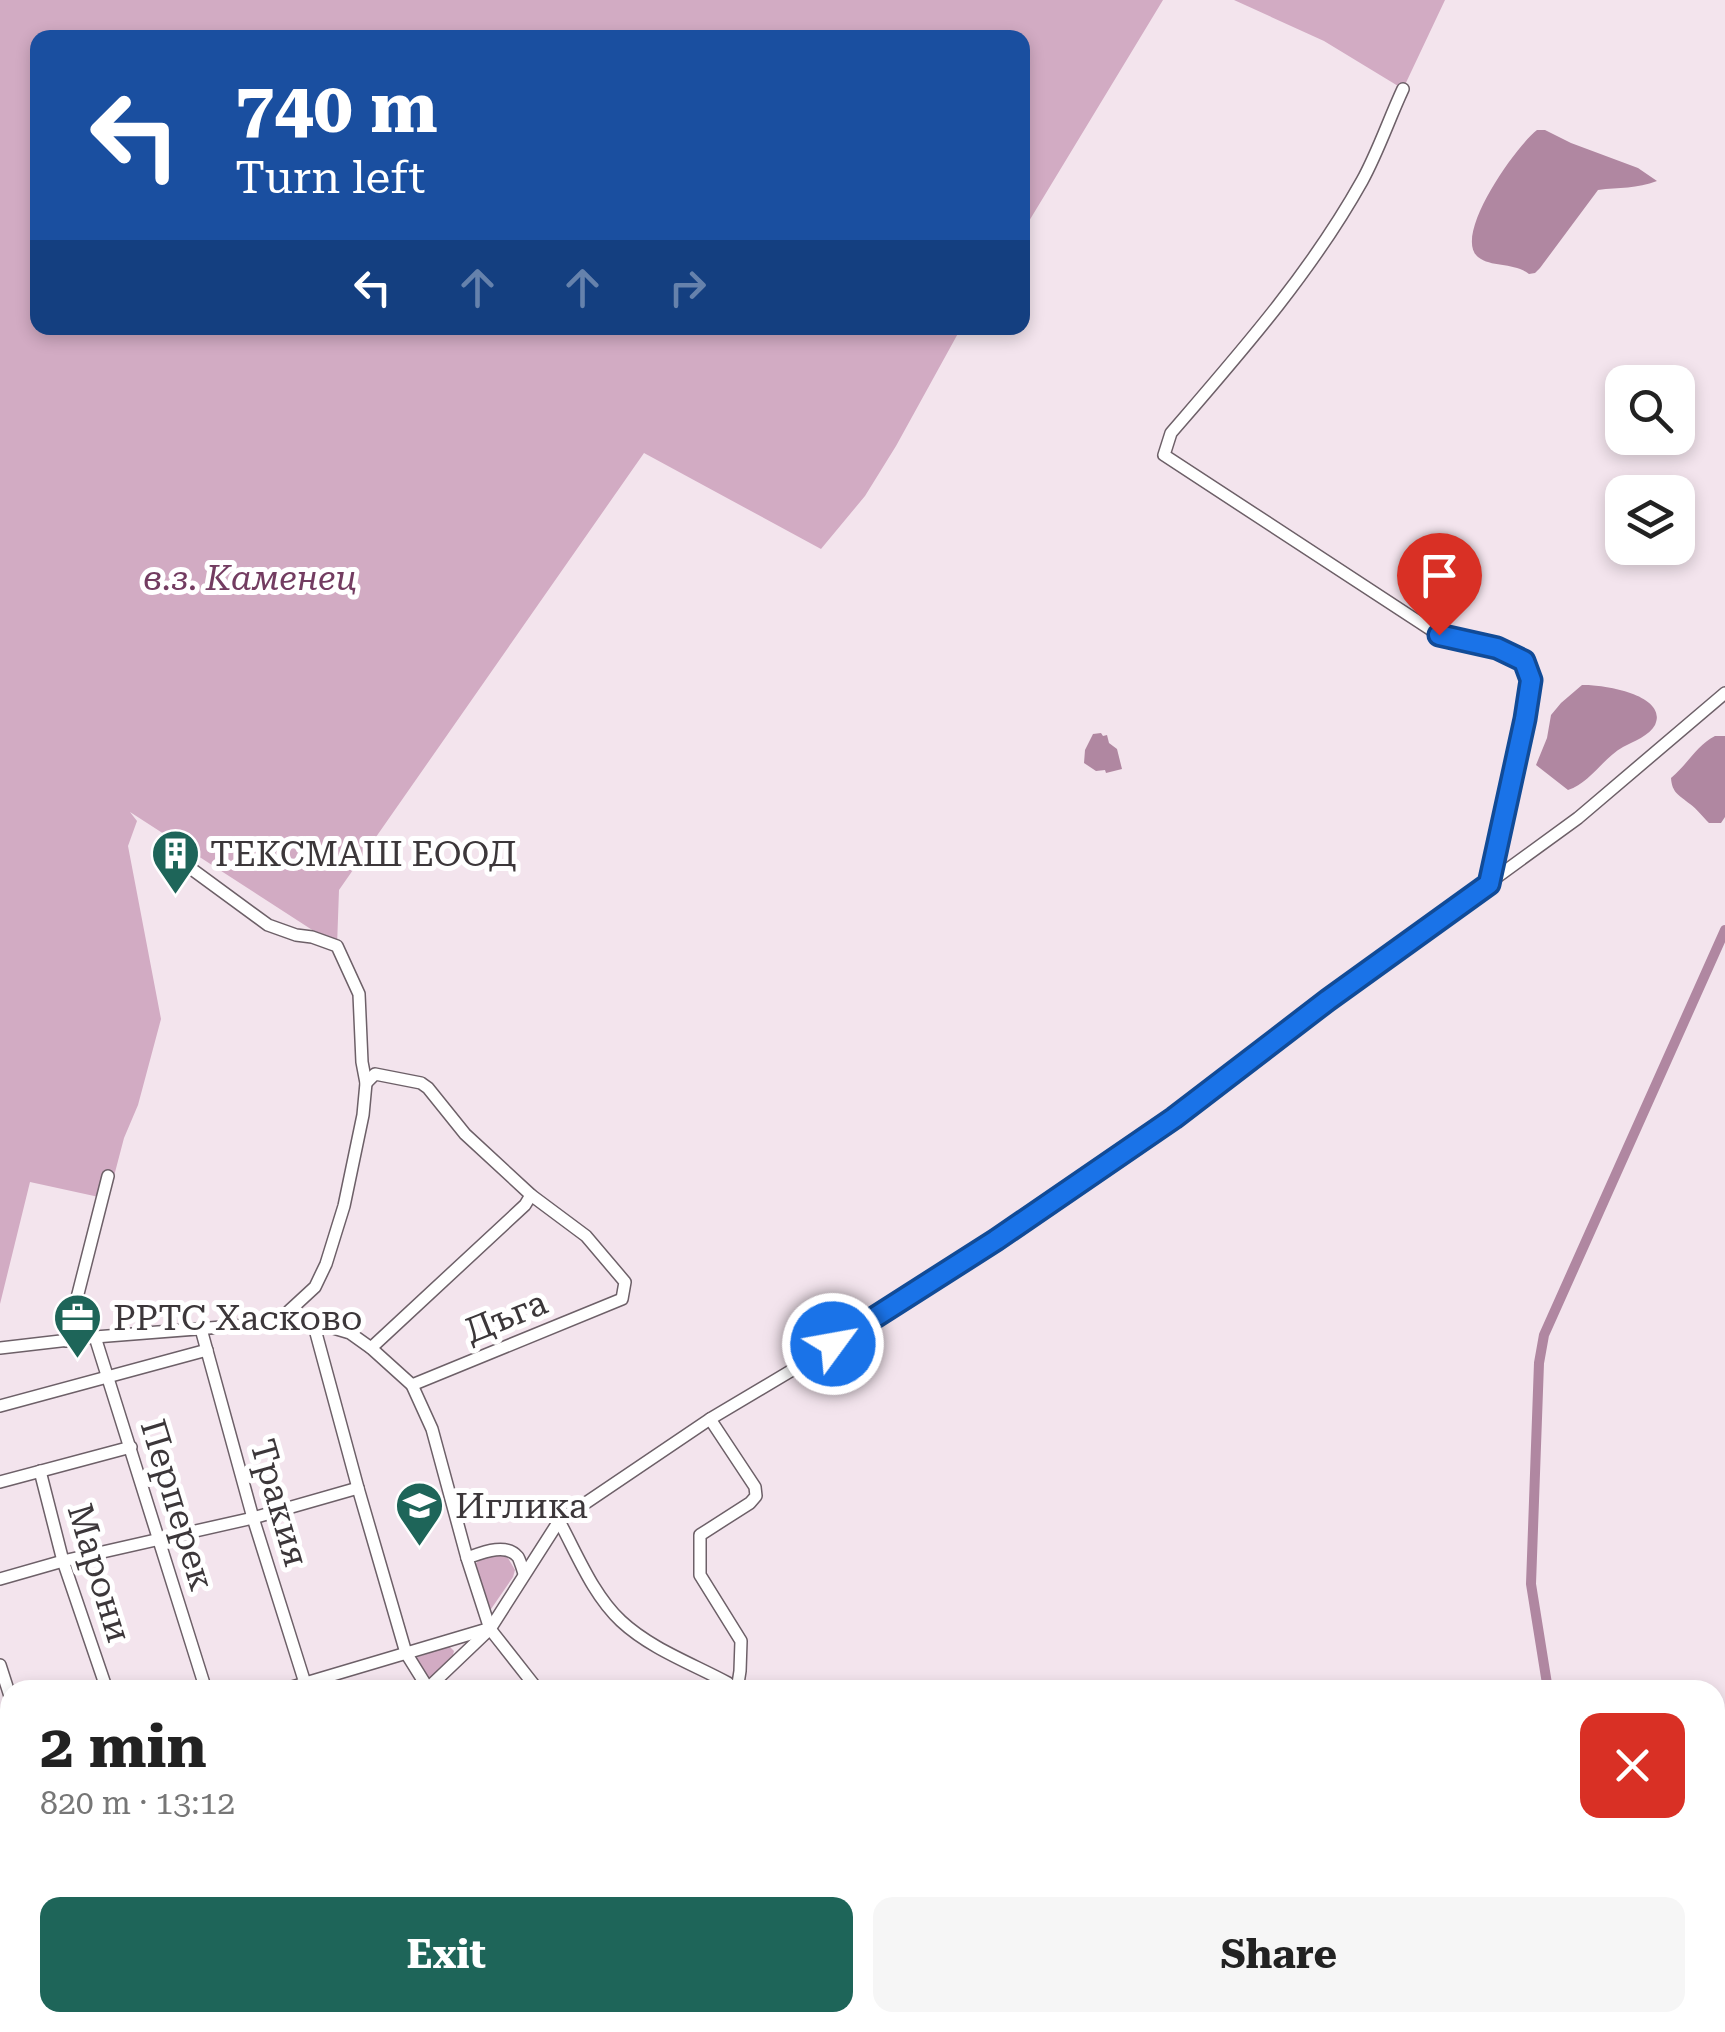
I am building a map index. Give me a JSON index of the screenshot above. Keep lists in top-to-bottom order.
{
  "streets": {
    "street": [
      "Дъга",
      "Тракия",
      "Перперек",
      "Марони"
    ]
  },
  "parks": ["в.з. Каменец"],
  "places": {
    "building": ["ТЕКСМАШ ЕООД"],
    "office": ["РРТС Хасково"],
    "school or university": ["Иглика"]
  },
  "page": {
    "turn": ["740 m", "Turn left"],
    "heading": ["2 min", "820 m · 13:12"],
    "buttons": ["Exit", "Share"]
  }
}
